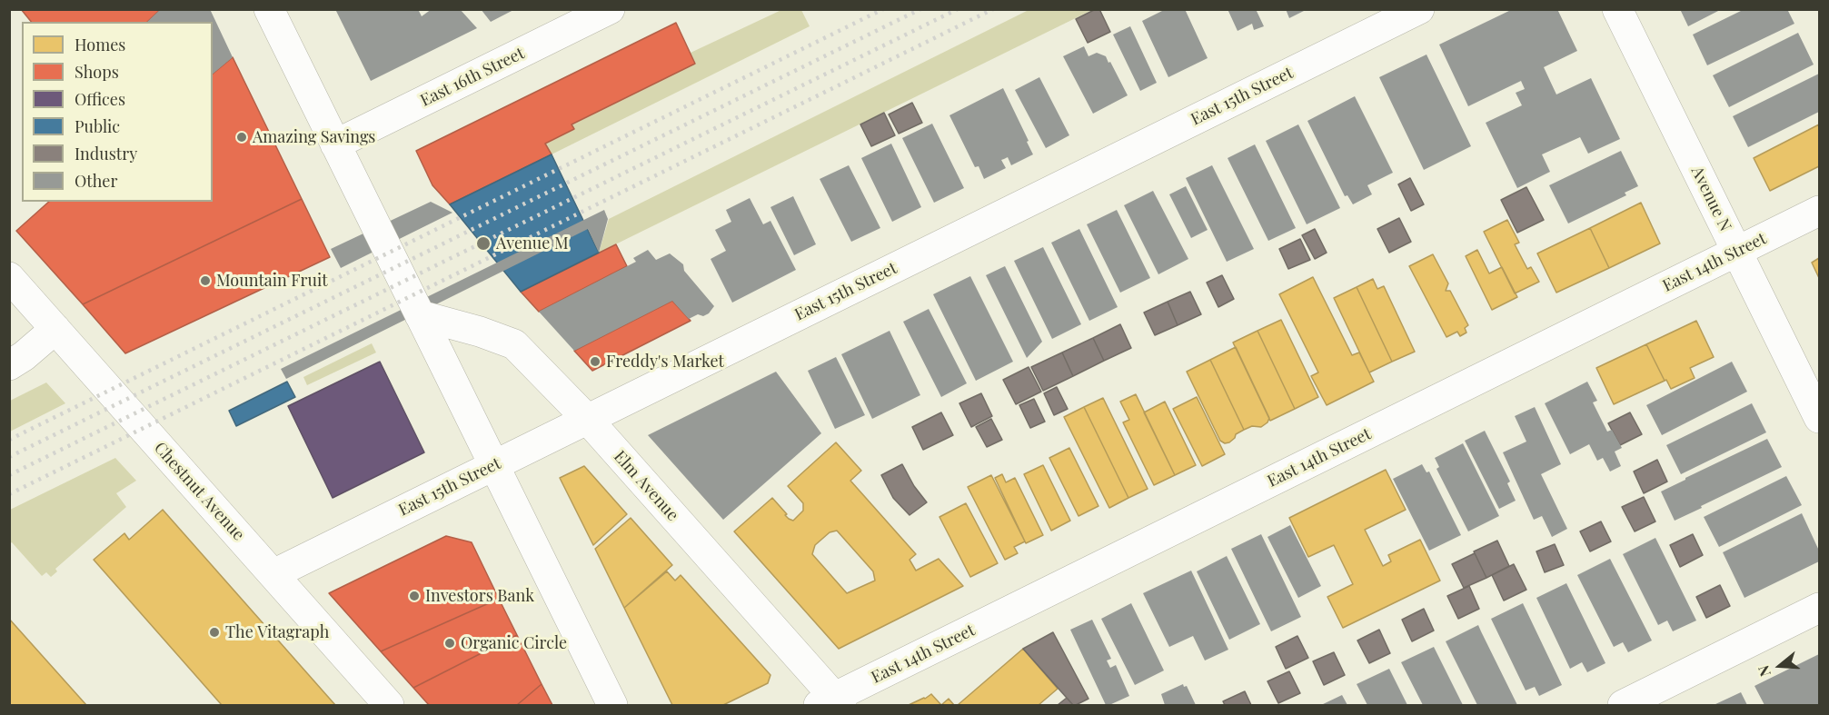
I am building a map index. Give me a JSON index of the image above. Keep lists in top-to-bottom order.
{
  "streets": {
    "street": [
      "East 16th Street",
      "East 15th Street",
      "Avenue N",
      "East 14th Street",
      "Elm Avenue",
      "Chestnut Avenue"
    ]
  },
  "crossings": [
    ["East 15th Street", "Elm Avenue"],
    ["East 15th Street", "Chestnut Avenue"],
    ["Avenue N", "East 14th Street"],
    ["East 14th Street", "Elm Avenue"]
  ],
  "places": [
    "Amazing Savings",
    "Avenue M",
    "Mountain Fruit",
    "Freddy's Market",
    "Investors Bank",
    "The Vitagraph",
    "Organic Circle"
  ],
  "legend": [
    "Homes",
    "Shops",
    "Offices",
    "Public",
    "Industry",
    "Other"
  ],
  "north": "left"
}
